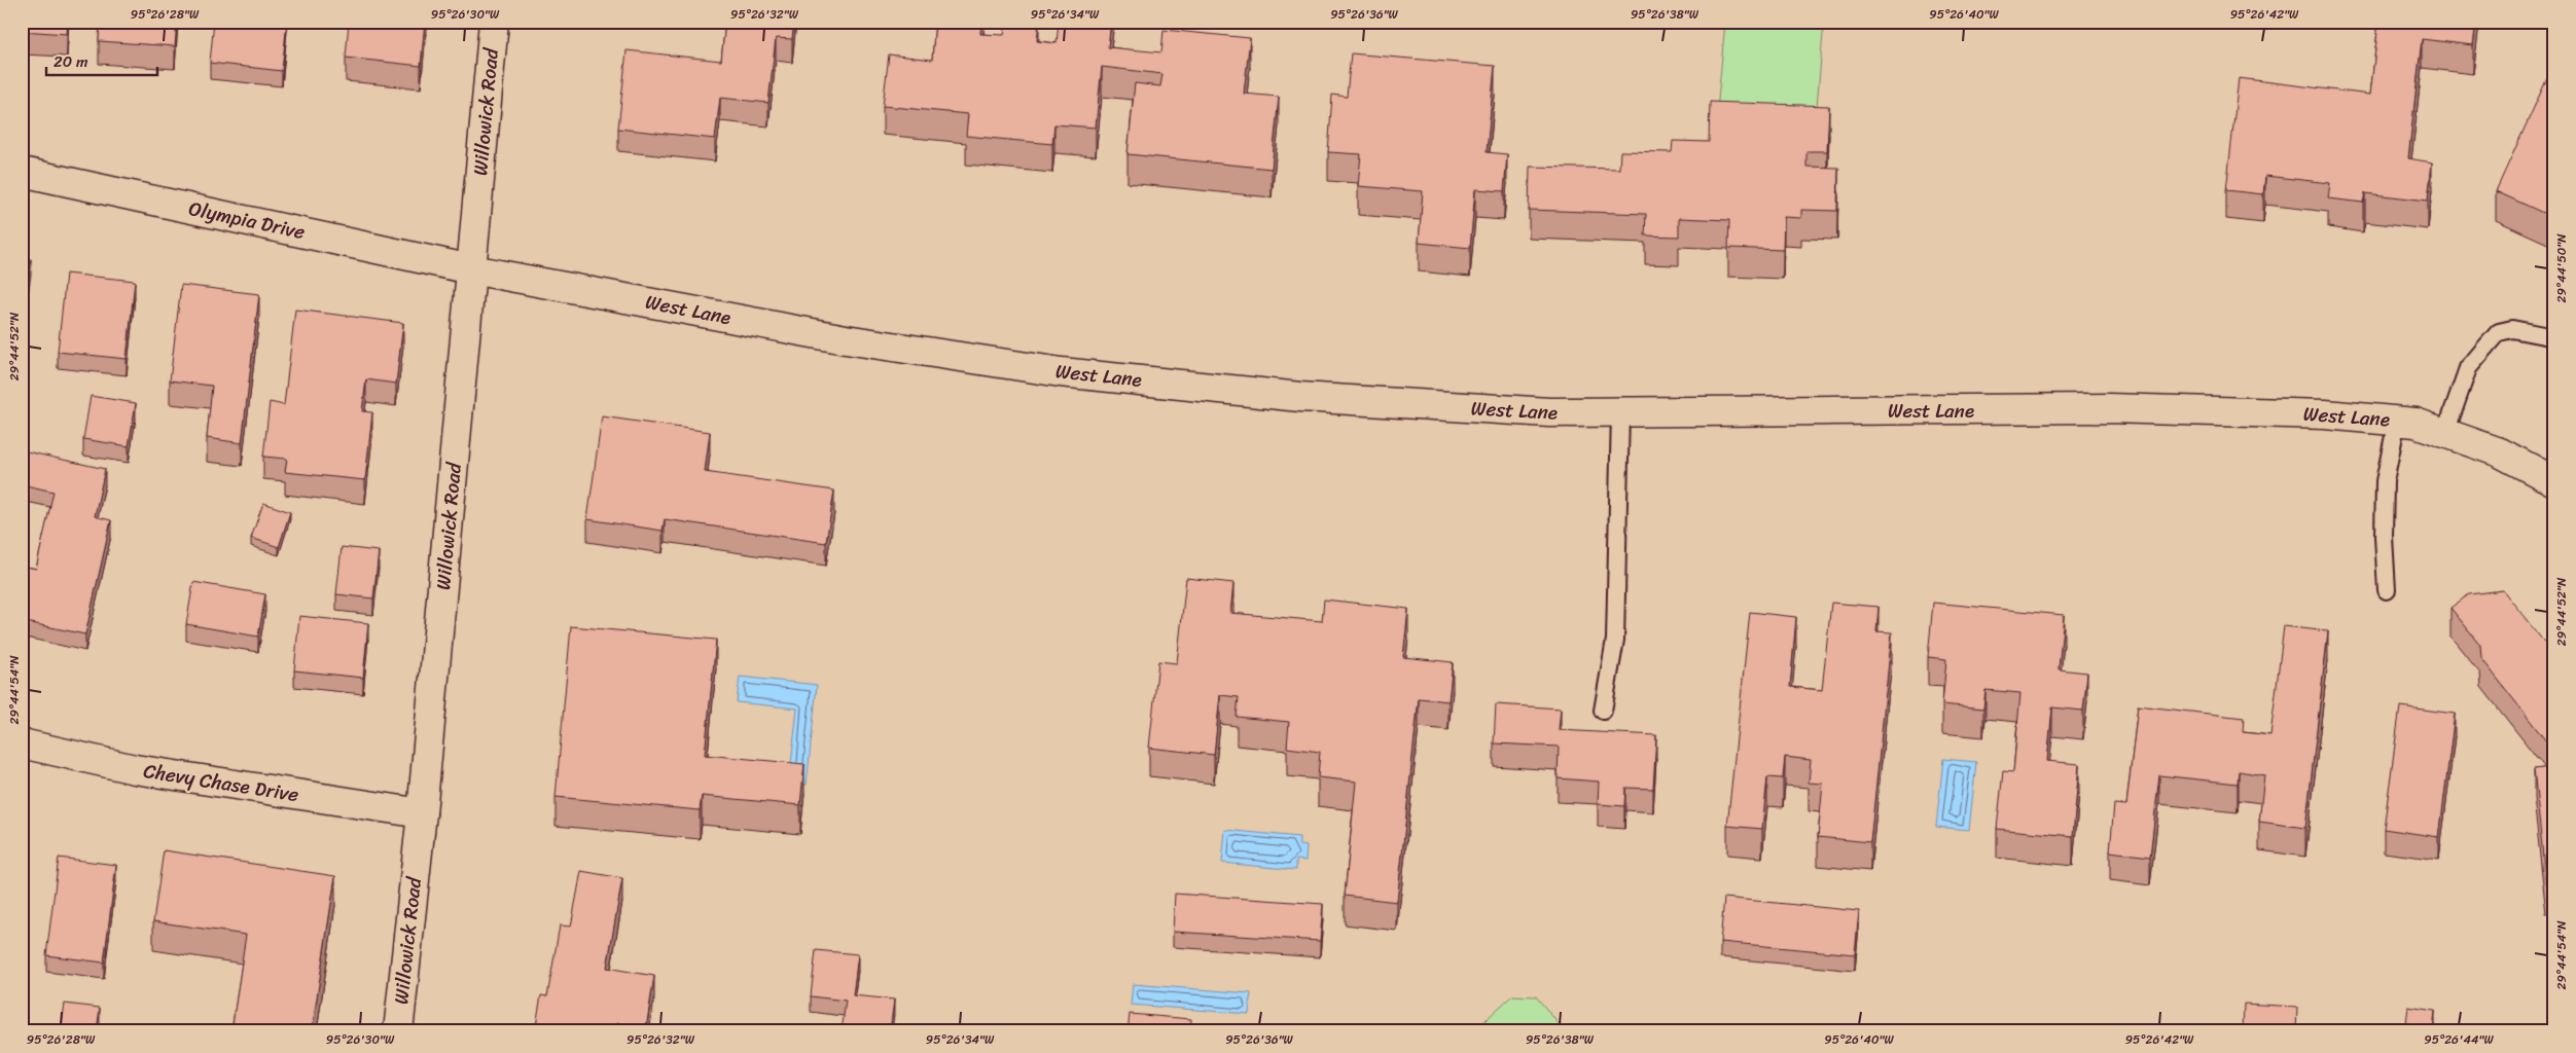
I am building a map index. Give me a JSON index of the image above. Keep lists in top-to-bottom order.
{
  "streets": {
    "street": [
      "Willowick Road",
      "Olympia Drive",
      "West Lane",
      "Chevy Chase Drive"
    ]
  },
  "crossings": [
    ["Willowick Road", "Olympia Drive"],
    ["Willowick Road", "West Lane"],
    ["Willowick Road", "Chevy Chase Drive"],
    ["Olympia Drive", "West Lane"]
  ],
  "scale_bar": "20 m",
  "coordinates": [
    "95°26'28\"W",
    "95°26'30\"W",
    "95°26'32\"W",
    "95°26'34\"W",
    "95°26'36\"W",
    "95°26'38\"W",
    "95°26'40\"W",
    "95°26'42\"W",
    "29°44'50\"N",
    "29°44'52\"N",
    "29°44'54\"N",
    "95°26'44\"W"
  ]
}
